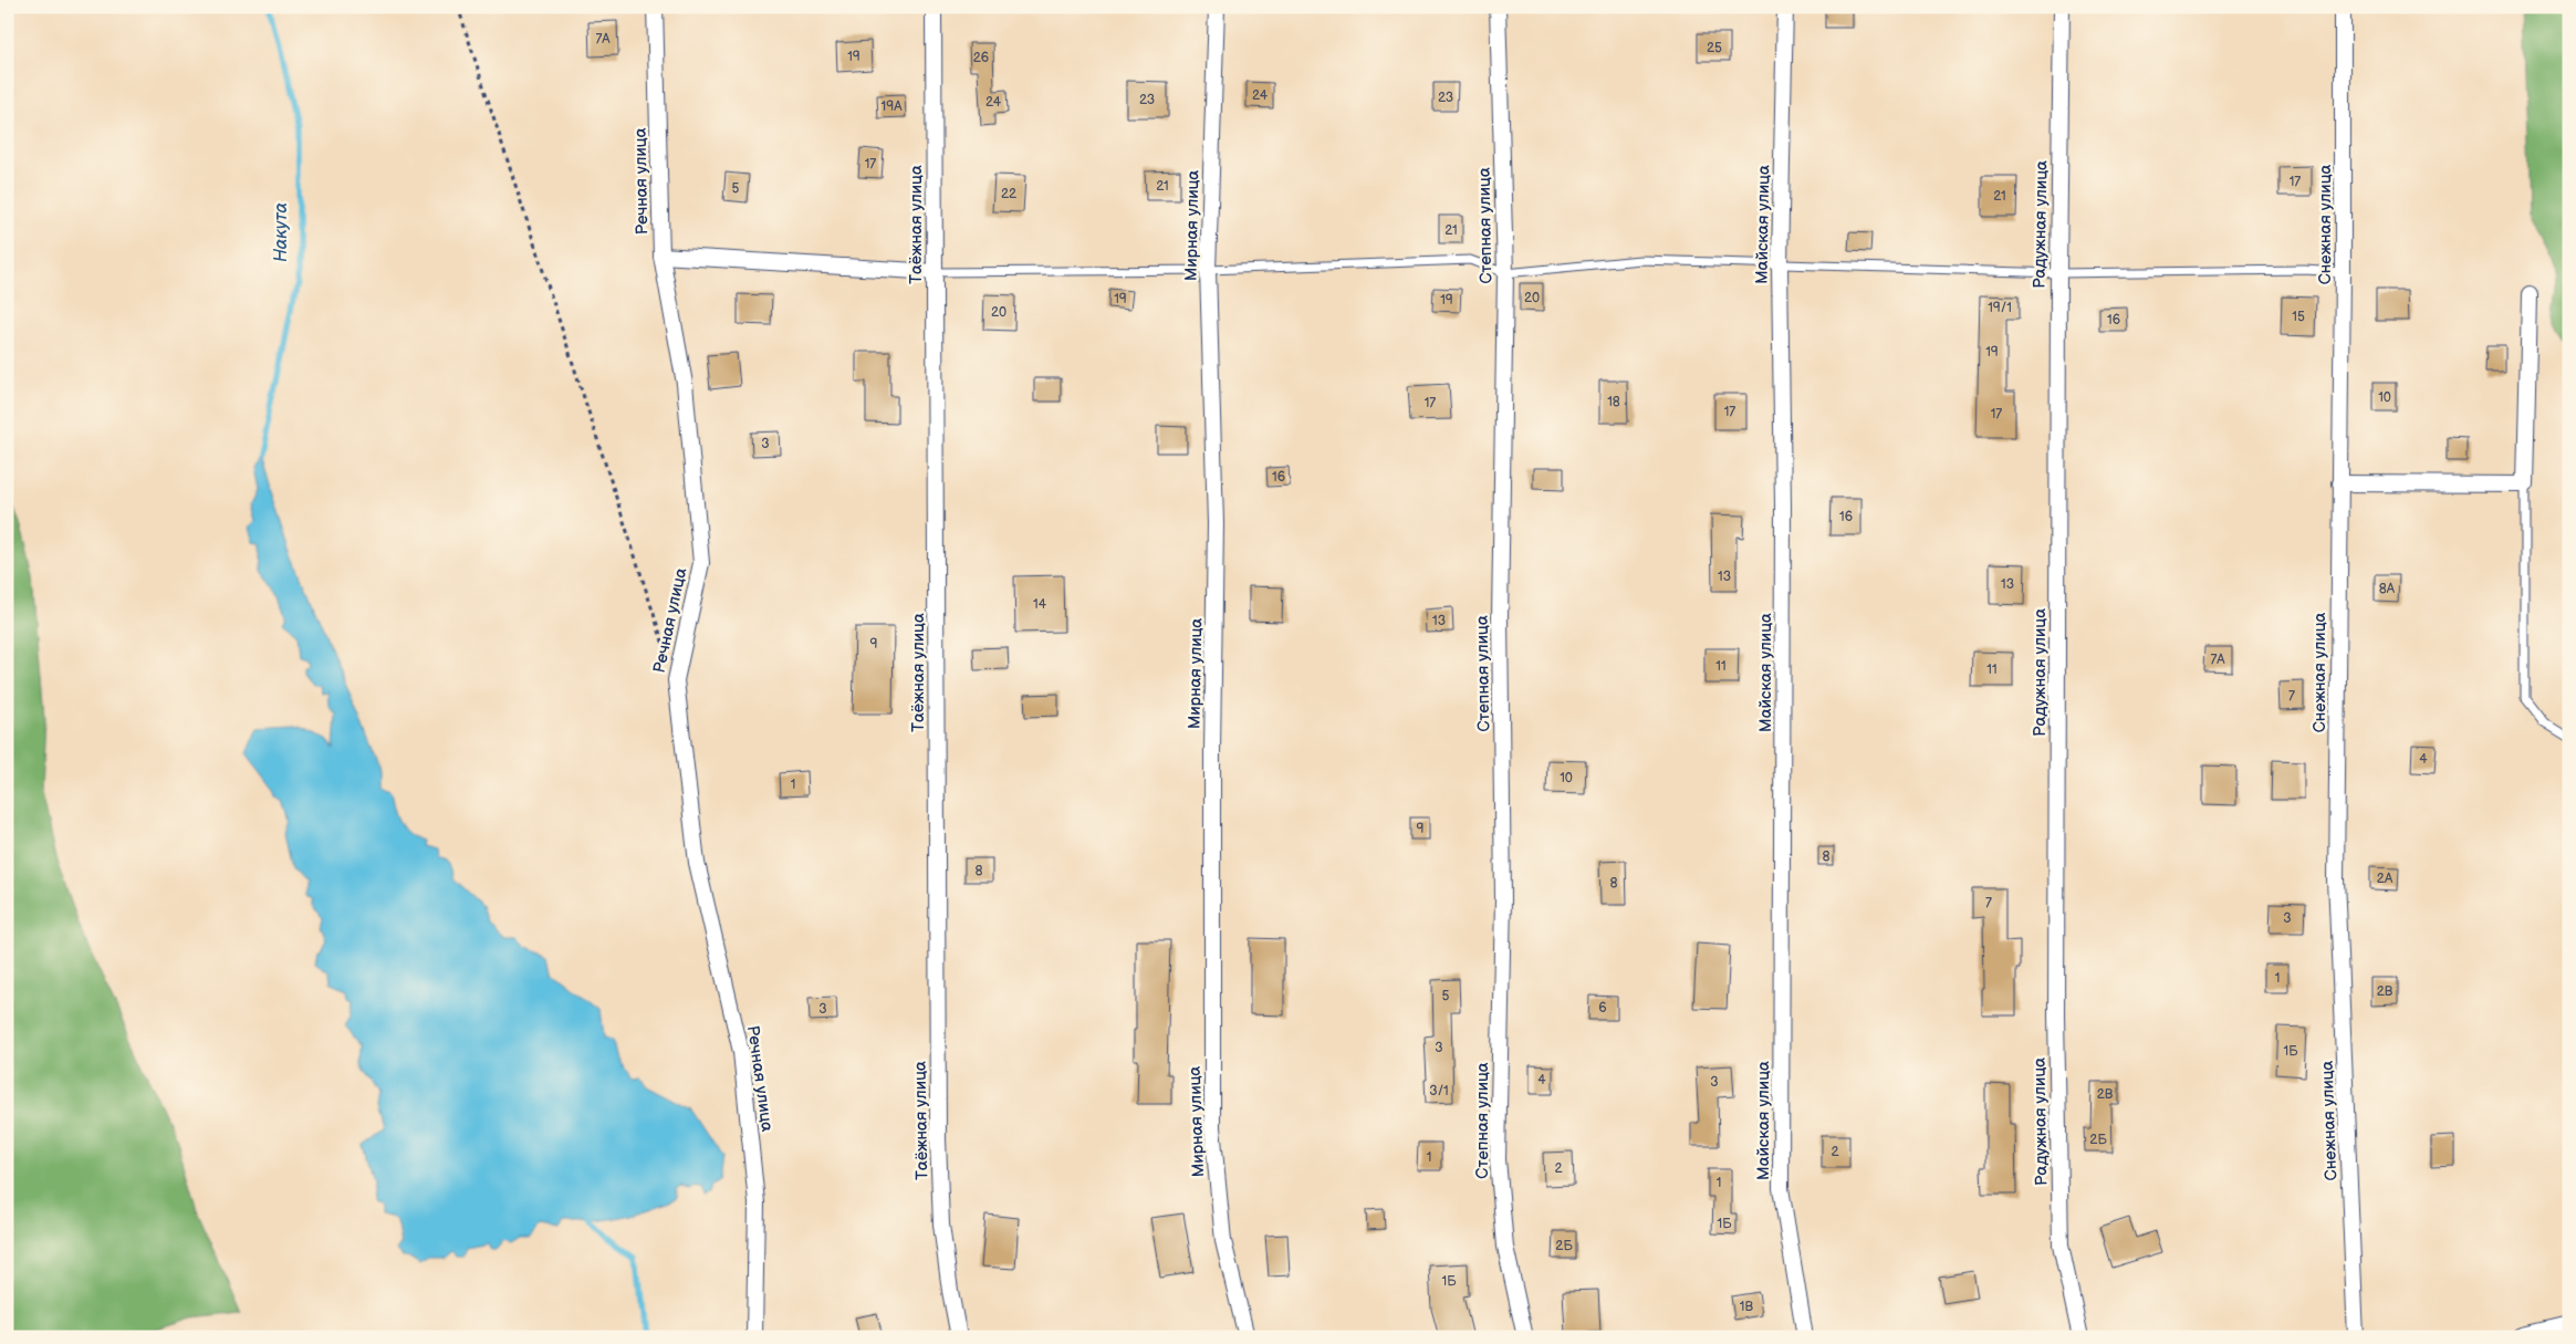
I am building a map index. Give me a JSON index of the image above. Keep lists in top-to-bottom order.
{
  "streets": {
    "street": [
      "Речная улица",
      "Таёжная улица",
      "Майская улица",
      "Радужная улица",
      "Снежная улица",
      "Мирная улица",
      "Степная улица"
    ]
  },
  "water": ["Накута"],
  "house_numbers": [
    "7А",
    "25",
    "19",
    "26",
    "24",
    "23",
    "23",
    "24",
    "19А",
    "17",
    "17",
    "21",
    "5",
    "22",
    "21",
    "21",
    "20",
    "19",
    "19",
    "19/1",
    "20",
    "15",
    "16",
    "19",
    "10",
    "18",
    "17",
    "17",
    "17",
    "3",
    "16",
    "16",
    "13",
    "13",
    "8А",
    "14",
    "13",
    "9",
    "7А",
    "11",
    "11",
    "7",
    "4",
    "10",
    "1",
    "9",
    "8",
    "8",
    "2А",
    "8",
    "7",
    "3",
    "1",
    "2В",
    "5",
    "6",
    "3",
    "3",
    "1Б",
    "4",
    "3",
    "3/1",
    "2В",
    "2Б",
    "2",
    "1",
    "2",
    "1",
    "1Б",
    "2Б",
    "1Б",
    "1В"
  ]
}
